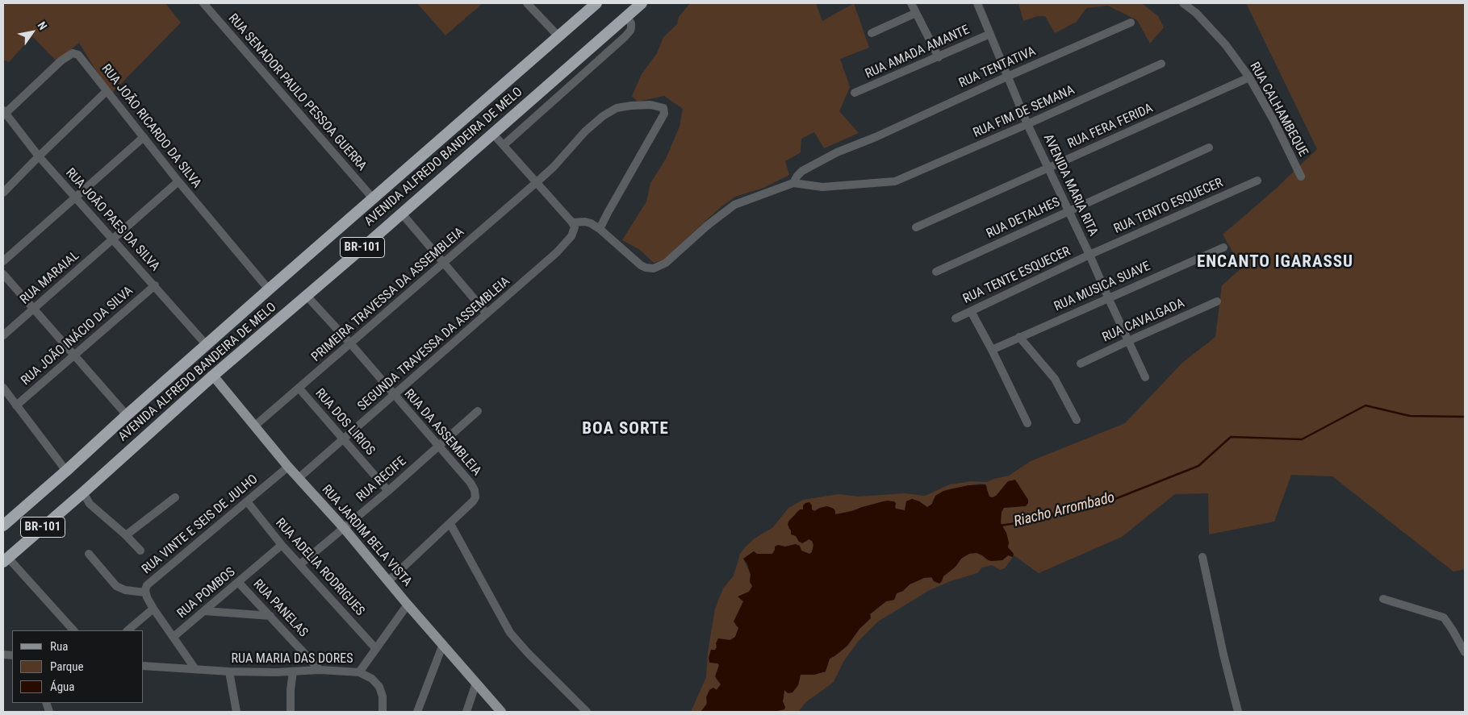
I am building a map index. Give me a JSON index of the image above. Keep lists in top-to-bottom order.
{
  "streets": {
    "highway": ["AVENIDA ALFREDO BANDEIRA DE MELO", "BR-101"],
    "main road": ["RUA JARDIM BELA VISTA"],
    "street": [
      "RUA AMADA AMANTE",
      "RUA TENTATIVA",
      "RUA SENADOR PAULO PESSOA GUERRA",
      "RUA CALHAMBEQUE",
      "RUA FIM DE SEMANA",
      "RUA JOÃO RICARDO DA SILVA",
      "RUA FERA FERIDA",
      "AVENIDA MARIA RITA",
      "RUA TENTO ESQUECER",
      "RUA DETALHES",
      "RUA JOÃO PAES DA SILVA",
      "RUA TENTE ESQUECER",
      "RUA MARAIAL",
      "RUA MUSICA SUAVE",
      "PRIMEIRA TRAVESSA DA ASSEMBLEIA",
      "RUA CAVALGADA",
      "RUA JOÃO INÁCIO DA SILVA",
      "SEGUNDA TRAVESSA DA ASSEMBLEIA",
      "RUA DOS LIRIOS",
      "RUA DA ASSEMBLEIA",
      "RUA RECIFE",
      "RUA VINTE E SEIS DE JULHO",
      "RUA ADELIA RODRIGUES",
      "RUA POMBOS",
      "RUA PANELAS",
      "RUA MARIA DAS DORES"
    ]
  },
  "crossings": [
    ["RUA AMADA AMANTE", "AVENIDA MARIA RITA"],
    ["RUA TENTATIVA", "RUA FIM DE SEMANA"],
    ["RUA TENTATIVA", "AVENIDA MARIA RITA"],
    ["RUA SENADOR PAULO PESSOA GUERRA", "AVENIDA ALFREDO BANDEIRA DE MELO"],
    ["RUA CALHAMBEQUE", "RUA FERA FERIDA"],
    ["RUA FIM DE SEMANA", "AVENIDA MARIA RITA"],
    ["RUA JOÃO RICARDO DA SILVA", "AVENIDA ALFREDO BANDEIRA DE MELO"],
    ["RUA JOÃO RICARDO DA SILVA", "RUA JOÃO PAES DA SILVA"],
    ["RUA JOÃO RICARDO DA SILVA", "RUA MARAIAL"],
    ["RUA FERA FERIDA", "AVENIDA MARIA RITA"],
    ["AVENIDA ALFREDO BANDEIRA DE MELO", "RUA JOÃO PAES DA SILVA"],
    ["AVENIDA ALFREDO BANDEIRA DE MELO", "BR-101"],
    ["AVENIDA ALFREDO BANDEIRA DE MELO", "RUA DA ASSEMBLEIA"],
    ["AVENIDA ALFREDO BANDEIRA DE MELO", "RUA JARDIM BELA VISTA"],
    ["AVENIDA MARIA RITA", "RUA TENTO ESQUECER"],
    ["AVENIDA MARIA RITA", "RUA DETALHES"],
    ["AVENIDA MARIA RITA", "RUA TENTE ESQUECER"],
    ["AVENIDA MARIA RITA", "RUA MUSICA SUAVE"],
    ["AVENIDA MARIA RITA", "RUA CAVALGADA"],
    ["RUA TENTO ESQUECER", "RUA TENTE ESQUECER"],
    ["RUA JOÃO PAES DA SILVA", "RUA MARAIAL"],
    ["RUA JOÃO PAES DA SILVA", "RUA JOÃO INÁCIO DA SILVA"],
    ["PRIMEIRA TRAVESSA DA ASSEMBLEIA", "RUA DOS LIRIOS"],
    ["PRIMEIRA TRAVESSA DA ASSEMBLEIA", "RUA DA ASSEMBLEIA"],
    ["PRIMEIRA TRAVESSA DA ASSEMBLEIA", "RUA JARDIM BELA VISTA"],
    ["SEGUNDA TRAVESSA DA ASSEMBLEIA", "RUA DOS LIRIOS"],
    ["SEGUNDA TRAVESSA DA ASSEMBLEIA", "RUA DA ASSEMBLEIA"],
    ["SEGUNDA TRAVESSA DA ASSEMBLEIA", "RUA JARDIM BELA VISTA"],
    ["RUA DOS LIRIOS", "RUA RECIFE"],
    ["RUA DA ASSEMBLEIA", "RUA RECIFE"],
    ["RUA DA ASSEMBLEIA", "RUA JARDIM BELA VISTA"],
    ["RUA RECIFE", "RUA JARDIM BELA VISTA"],
    ["RUA RECIFE", "RUA ADELIA RODRIGUES"],
    ["RUA VINTE E SEIS DE JULHO", "RUA JARDIM BELA VISTA"],
    ["RUA VINTE E SEIS DE JULHO", "RUA ADELIA RODRIGUES"],
    ["RUA VINTE E SEIS DE JULHO", "RUA POMBOS"],
    ["RUA JARDIM BELA VISTA", "RUA MARIA DAS DORES"],
    ["RUA ADELIA RODRIGUES", "RUA POMBOS"],
    ["RUA ADELIA RODRIGUES", "RUA MARIA DAS DORES"],
    ["RUA POMBOS", "RUA PANELAS"],
    ["RUA PANELAS", "RUA MARIA DAS DORES"]
  ],
  "districts": ["ENCANTO IGARASSU", "BOA SORTE"],
  "water": ["Riacho Arrombado"],
  "legend": ["Rua", "Parque", "Água"],
  "north": "top right"
}
